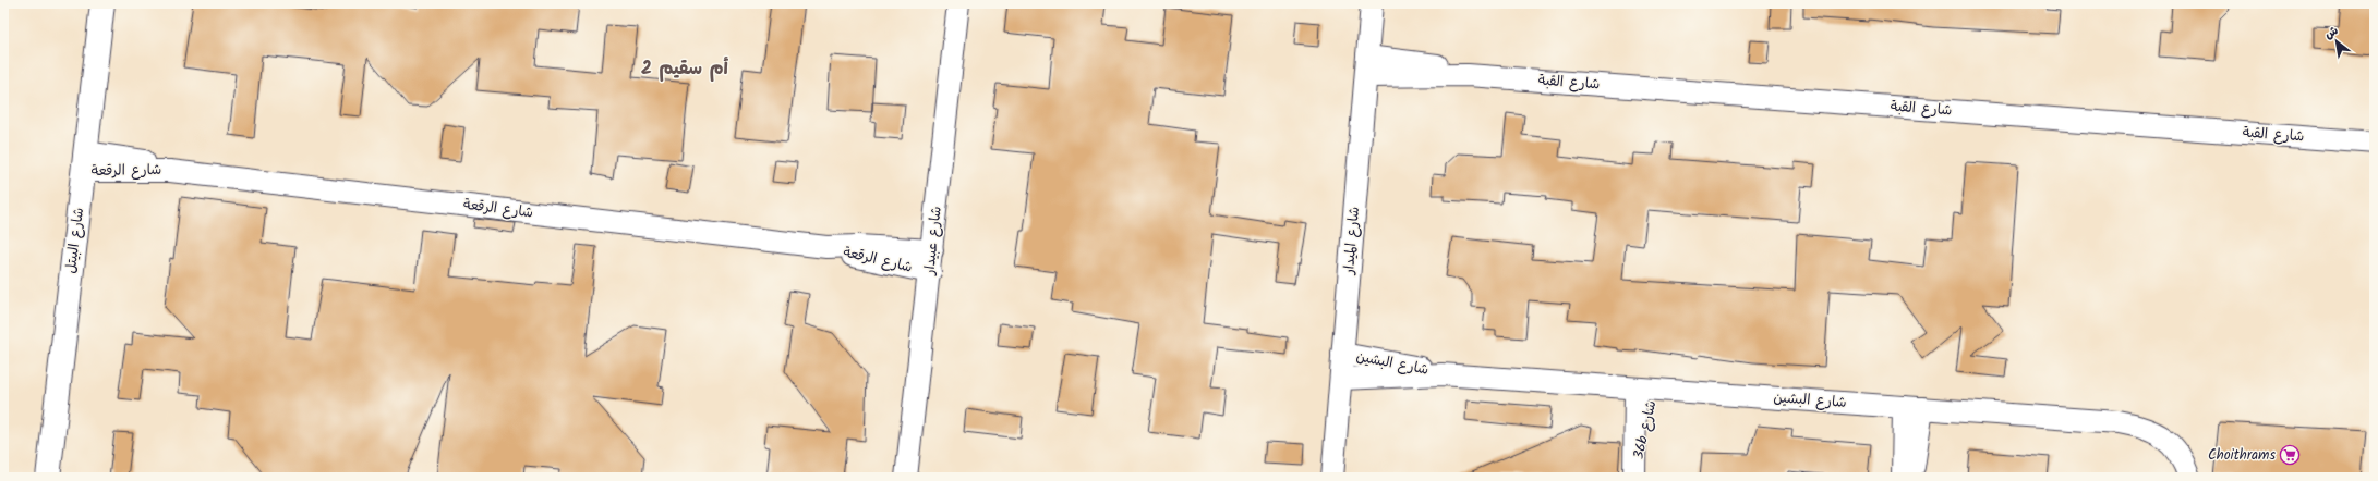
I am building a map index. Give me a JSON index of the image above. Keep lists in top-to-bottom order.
{
  "streets": {
    "street": [
      "شارع القبة",
      "شارع الرقعة",
      "شارع البيتل",
      "شارع عبيدار",
      "شارع الميدار",
      "شارع البشين",
      "36b شارع"
    ]
  },
  "crossings": [
    ["شارع القبة", "شارع الميدار"],
    ["شارع الرقعة", "شارع البيتل"],
    ["شارع الرقعة", "شارع عبيدار"],
    ["شارع الميدار", "شارع البشين"],
    ["شارع البشين", "36b شارع"]
  ],
  "districts": ["أم سقيم 2"],
  "places": {
    "supermarket": ["Choithrams"]
  },
  "north": "top left"
}
